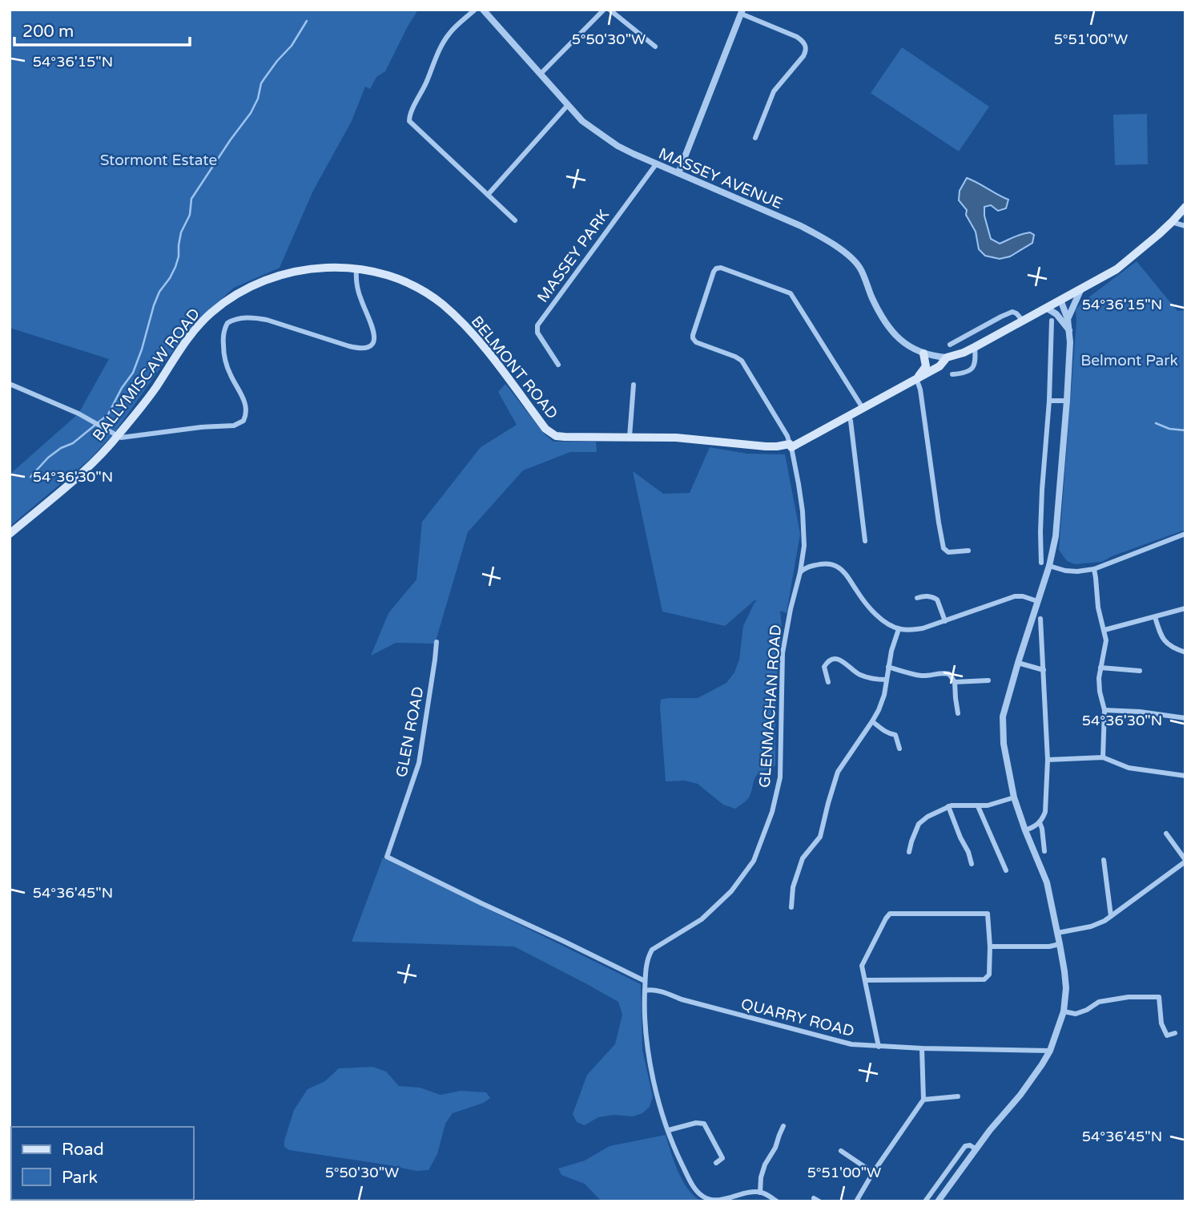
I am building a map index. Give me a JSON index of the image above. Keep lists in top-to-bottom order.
{
  "streets": {
    "main road": ["BELMONT ROAD", "BALLYMISCAW ROAD"],
    "street": [
      "MASSEY AVENUE",
      "MASSEY PARK",
      "GLENMACHAN ROAD",
      "GLEN ROAD",
      "QUARRY ROAD"
    ]
  },
  "crossings": [
    ["MASSEY AVENUE", "MASSEY PARK"],
    ["MASSEY AVENUE", "BELMONT ROAD"],
    ["BELMONT ROAD", "BALLYMISCAW ROAD"],
    ["BELMONT ROAD", "GLENMACHAN ROAD"],
    ["GLENMACHAN ROAD", "GLEN ROAD"],
    ["GLENMACHAN ROAD", "QUARRY ROAD"]
  ],
  "parks": ["Stormont Estate", "Belmont Park"],
  "legend": ["Road", "Park"],
  "scale_bar": "200 m",
  "coordinates": [
    "5°50'30\"W",
    "5°51'00\"W",
    "54°36'15\"N",
    "54°36'30\"N",
    "54°36'45\"N"
  ]
}
